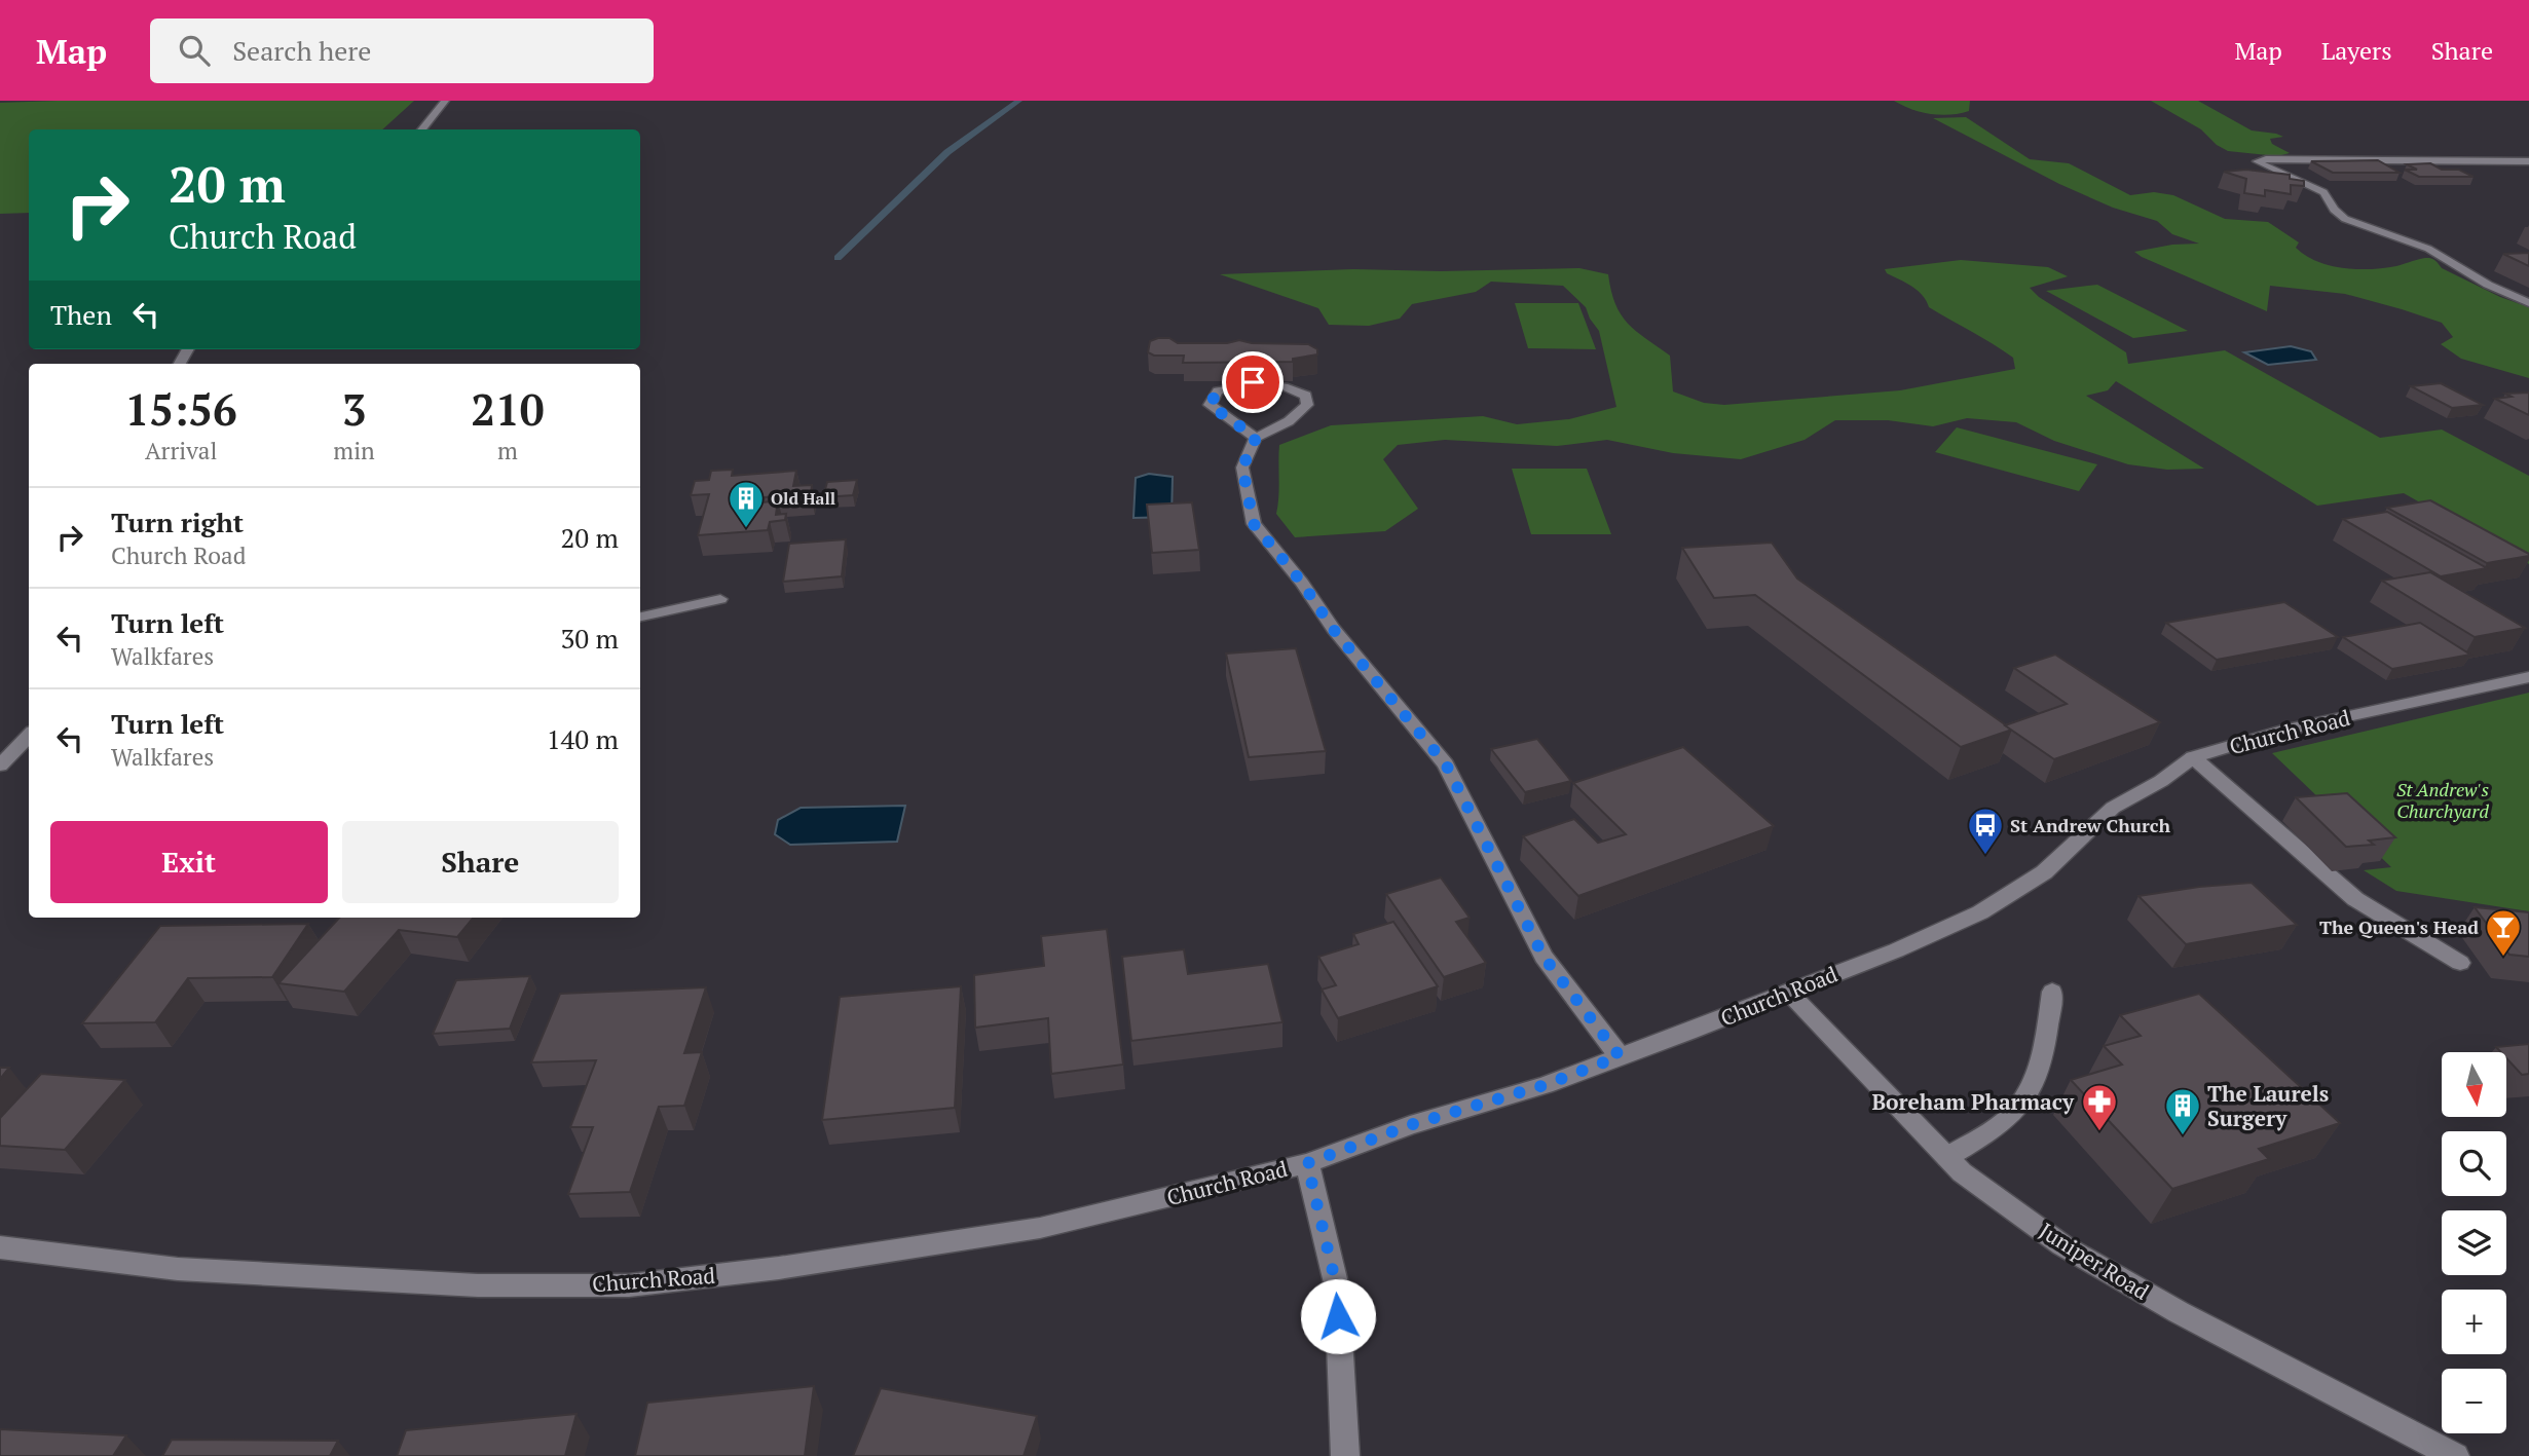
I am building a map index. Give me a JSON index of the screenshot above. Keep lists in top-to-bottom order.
{
  "streets": {
    "street": ["Church Road", "Juniper Road"]
  },
  "crossings": [
    ["Church Road", "Juniper Road"]
  ],
  "parks": ["St Andrew's Churchyard"],
  "places": {
    "building": ["Old Hall", "The Laurels Surgery"],
    "bus stop": ["St Andrew Church"],
    "bar": ["The Queen's Head"],
    "pharmacy": ["Boreham Pharmacy"]
  },
  "north": "bottom",
  "page": {
    "header": "Map",
    "search": "Search here",
    "nav": ["Map", "Layers", "Share"],
    "turn": ["20 m", "Church Road"],
    "then": "Then",
    "eta": [
      "15:56",
      "Arrival",
      "3",
      "min",
      "210",
      "m"
    ],
    "list": [
      {
        "name": "Turn right",
        "note": "Church Road",
        "value": "20 m"
      },
      {
        "name": "Turn left",
        "note": "Walkfares",
        "value": "30 m"
      },
      {
        "name": "Turn left",
        "note": "Walkfares",
        "value": "140 m"
      }
    ],
    "buttons": ["Exit", "Share"],
    "map_buttons": ["+", "−"]
  }
}
